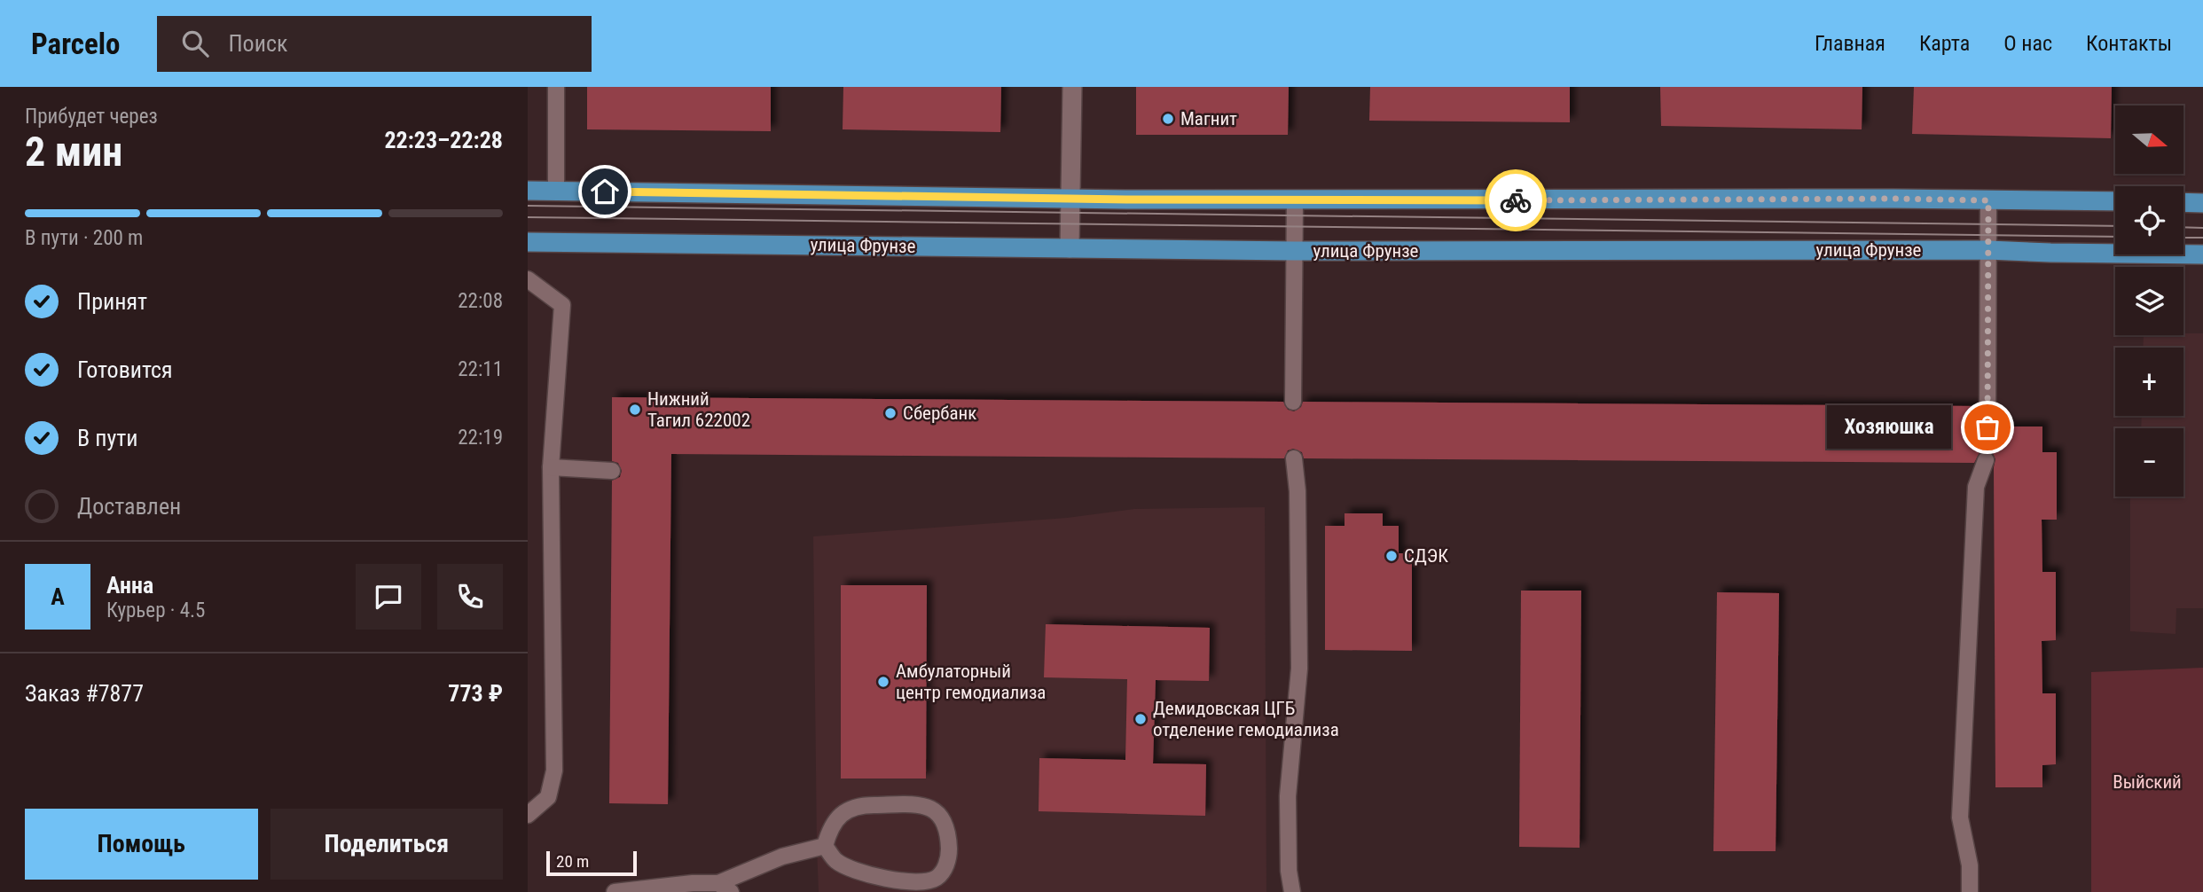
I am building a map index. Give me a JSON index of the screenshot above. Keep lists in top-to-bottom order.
{
  "streets": {
    "main road": ["улица Фрунзе"]
  },
  "parks": ["Выйский"],
  "places": [
    "Магнит",
    "Нижний Тагил 622002",
    "Сбербанк",
    "Хозяюшка",
    "СДЭК",
    "Амбулаторный центр гемодиализа",
    "Демидовская ЦГБ отделение гемодиализа"
  ],
  "scale_bar": "20 m",
  "north": "right",
  "page": {
    "header": "Parcelo",
    "search": "Поиск",
    "nav": [
      "Главная",
      "Карта",
      "О нас",
      "Контакты"
    ],
    "heading": ["2 мин", "Прибудет через", "22:23–22:28"],
    "panel": [
      "Анна",
      "Курьер · 4.5",
      "Заказ #7877",
      "773 ₽"
    ],
    "map_buttons": ["+", "−"],
    "bar": "В пути · 200 m",
    "list": [
      ["Принят", "22:08"],
      ["Готовится", "22:11"],
      ["В пути", "22:19"],
      "Доставлен"
    ],
    "bubble": "Хозяюшка",
    "round": "А",
    "buttons": ["Помощь", "Поделиться"],
    "scale": "20 m"
  }
}
